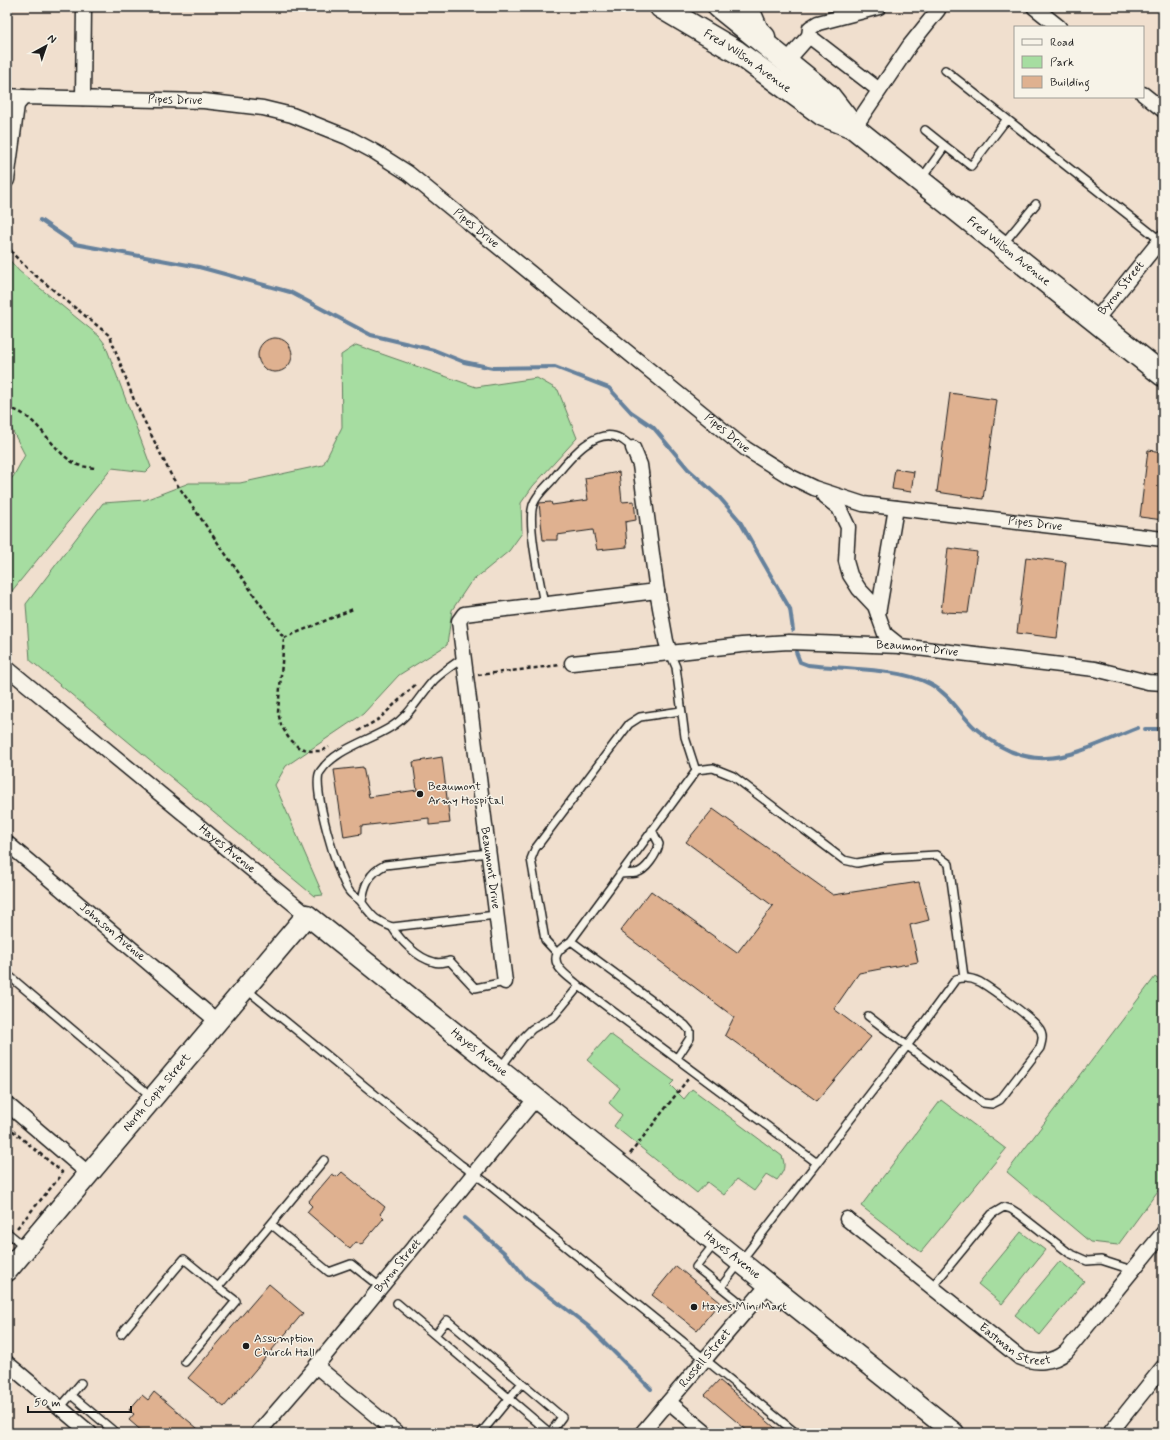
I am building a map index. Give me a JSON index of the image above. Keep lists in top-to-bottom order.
{
  "streets": {
    "main road": ["Fred Wilson Avenue"],
    "street": [
      "Pipes Drive",
      "Byron Street",
      "Beaumont Drive",
      "Hayes Avenue",
      "Johnson Avenue",
      "North Copia Street",
      "Eastman Street",
      "Russell Street"
    ]
  },
  "crossings": [
    ["Fred Wilson Avenue", "Byron Street"],
    ["Pipes Drive", "Beaumont Drive"],
    ["Byron Street", "Hayes Avenue"],
    ["Hayes Avenue", "North Copia Street"],
    ["Hayes Avenue", "Russell Street"],
    ["Johnson Avenue", "North Copia Street"]
  ],
  "places": ["Beaumont Army Hospital", "Hayes Mini Mart", "Assumption Church Hall"],
  "legend": ["Road", "Park", "Building"],
  "scale_bar": "50 m",
  "north": "top right"
}
